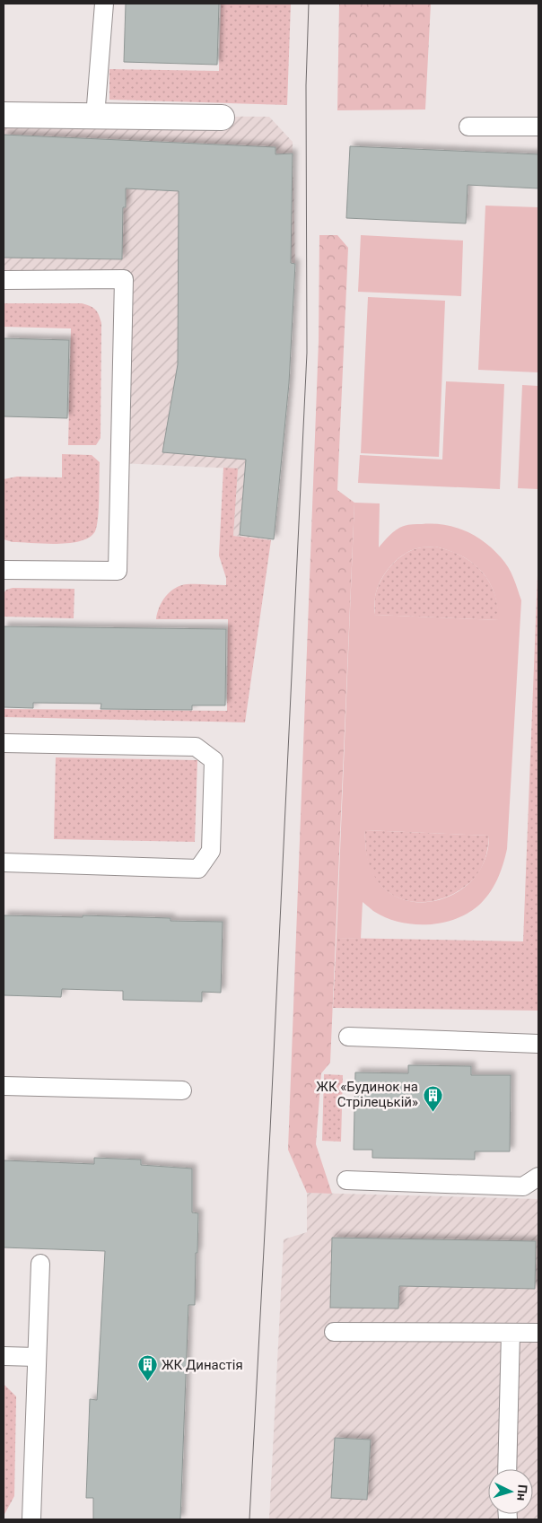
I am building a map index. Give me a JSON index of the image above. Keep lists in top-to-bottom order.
{
  "places": {
    "building": ["ЖК «Будинок на Стрілецькій»", "ЖК Династія"]
  },
  "north": "right"
}
